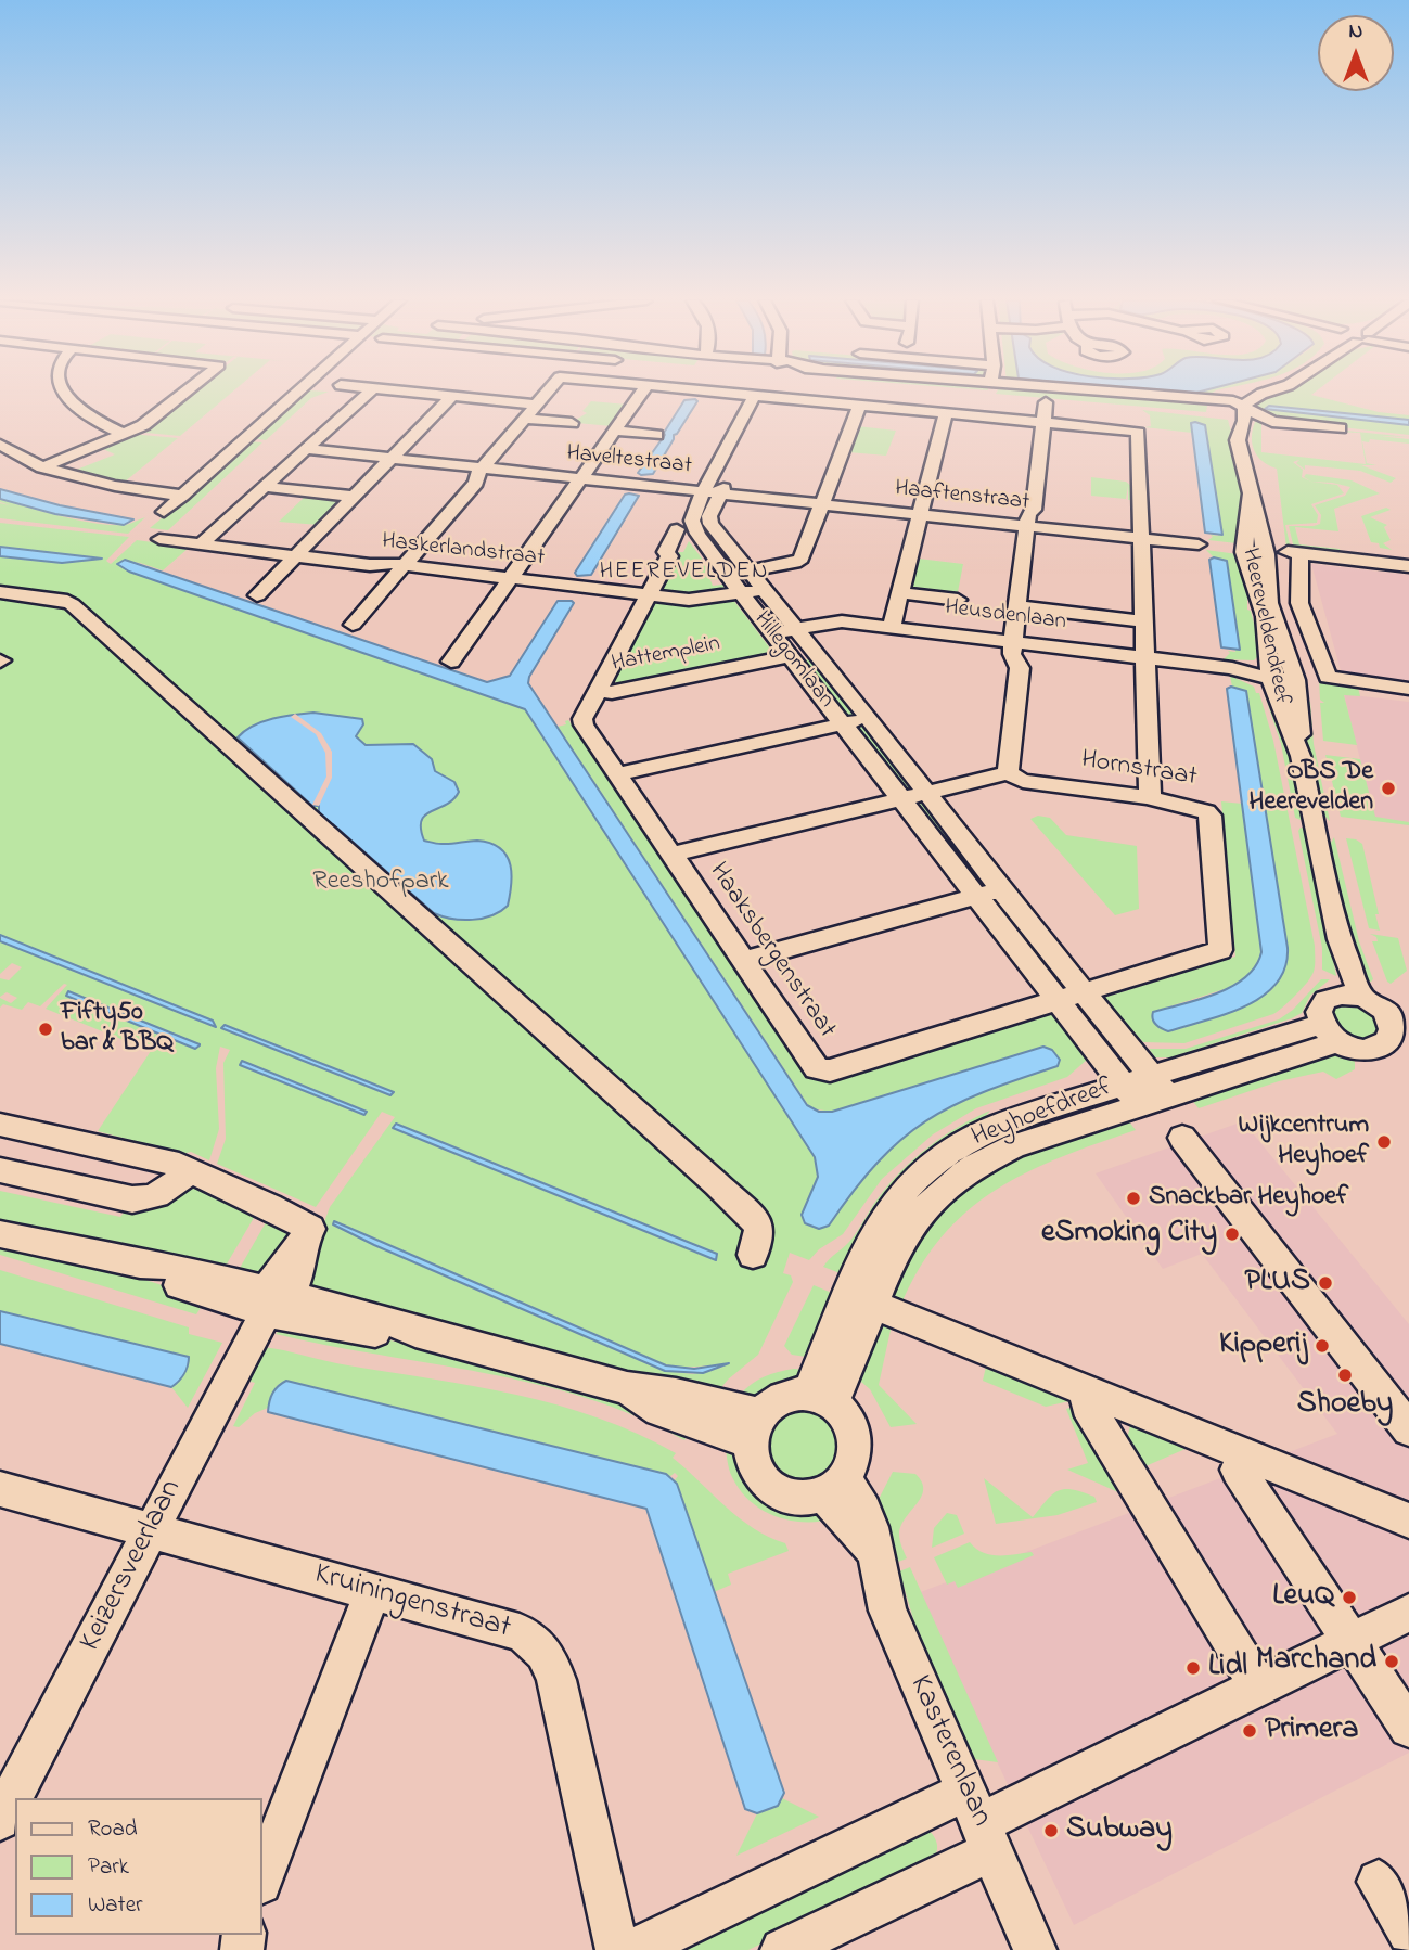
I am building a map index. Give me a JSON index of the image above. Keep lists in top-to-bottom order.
{
  "streets": {
    "street": [
      "Haveltestraat",
      "Haaftenstraat",
      "Haskerlandstraat",
      "Heusdenlaan",
      "Heereveldendreef",
      "Hattemplein",
      "Hillegomlaan",
      "Hornstraat",
      "Haaksbergenstraat",
      "Heyhoefdreef",
      "Keizersveerlaan",
      "Kruiningenstraat",
      "Kasterenlaan"
    ]
  },
  "crossings": [
    ["Haveltestraat", "Haaftenstraat"],
    ["Haveltestraat", "Hillegomlaan"],
    ["Haaftenstraat", "Hillegomlaan"],
    ["Haskerlandstraat", "Hattemplein"],
    ["Haskerlandstraat", "Hillegomlaan"],
    ["Heusdenlaan", "Heereveldendreef"],
    ["Heusdenlaan", "Hillegomlaan"],
    ["Hattemplein", "Hillegomlaan"],
    ["Hattemplein", "Haaksbergenstraat"],
    ["Hillegomlaan", "Hornstraat"],
    ["Hillegomlaan", "Haaksbergenstraat"],
    ["Hillegomlaan", "Heyhoefdreef"],
    ["Heyhoefdreef", "Kasterenlaan"],
    ["Keizersveerlaan", "Kruiningenstraat"]
  ],
  "districts": ["HEEREVELDEN"],
  "parks": ["Reeshofpark"],
  "places": [
    "OBS De Heerevelden",
    "Fifty50 bar & BBQ",
    "Wijkcentrum Heyhoef",
    "Snackbar Heyhoef",
    "eSmoking City",
    "PLUS",
    "Kipperij",
    "Shoeby",
    "LeuQ",
    "Marchand",
    "Lidl",
    "Primera",
    "Subway"
  ],
  "legend": ["Road", "Park", "Water"],
  "north": "top"
}
